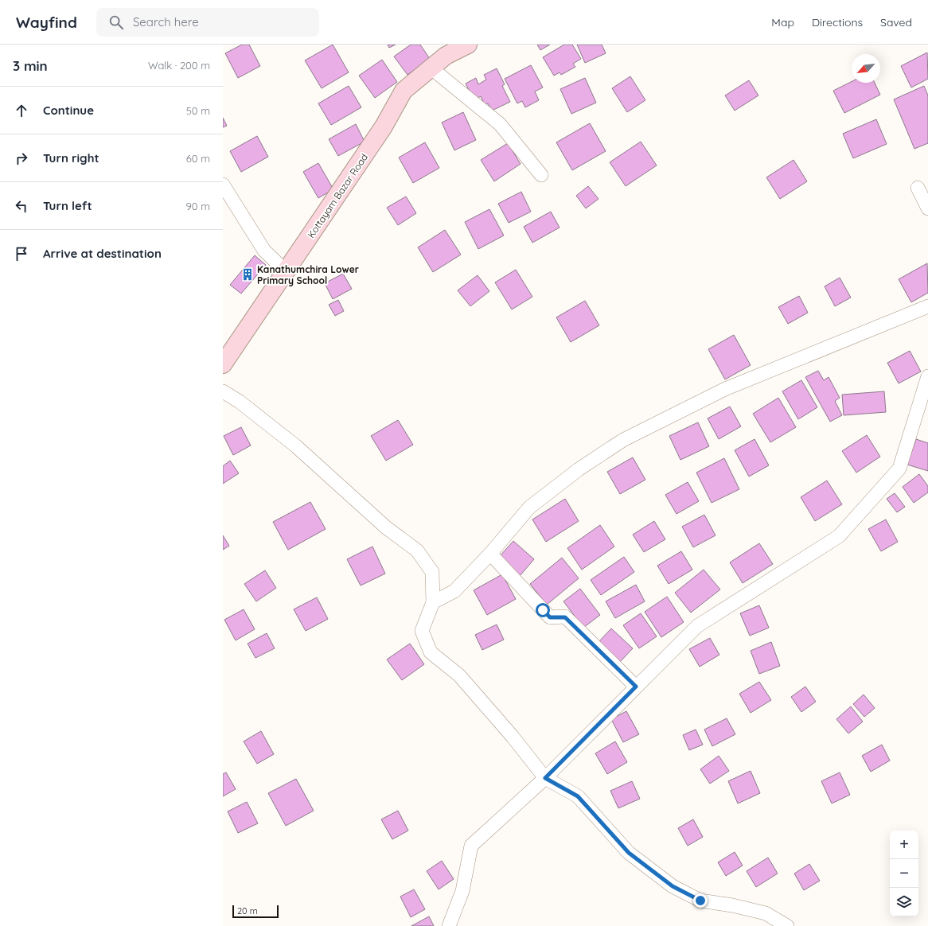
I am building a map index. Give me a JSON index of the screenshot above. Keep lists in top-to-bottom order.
{
  "streets": {
    "main road": ["Kottayam Bazar Road"]
  },
  "places": {
    "building": ["Kanathumchira Lower Primary School"]
  },
  "scale_bar": "20 m",
  "north": "bottom left",
  "page": {
    "header": "Wayfind",
    "search": "Search here",
    "nav": ["Map", "Directions", "Saved"],
    "heading": ["3 min", "Walk · 200 m"],
    "list": [
      ["Continue", "50 m"],
      ["Turn right", "60 m"],
      ["Turn left", "90 m"],
      "Arrive at destination"
    ],
    "map_buttons": ["+", "−"],
    "scale": "20 m"
  }
}
